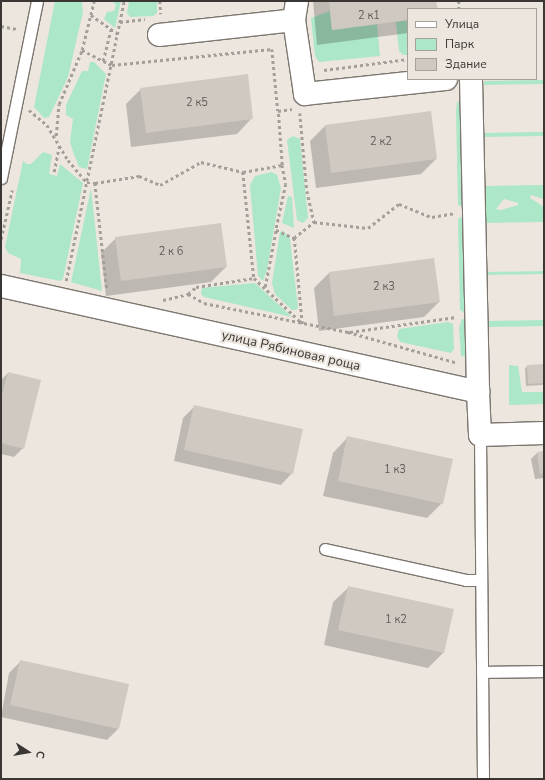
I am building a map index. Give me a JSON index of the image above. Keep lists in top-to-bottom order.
{
  "streets": {
    "street": ["улица Рябиновая роща"]
  },
  "house_numbers": [
    "2 к1",
    "2 к5",
    "2 к2",
    "2 к 6",
    "2 к3",
    "1 к3",
    "1 к2"
  ],
  "legend": ["Улица", "Парк", "Здание"],
  "north": "right"
}
